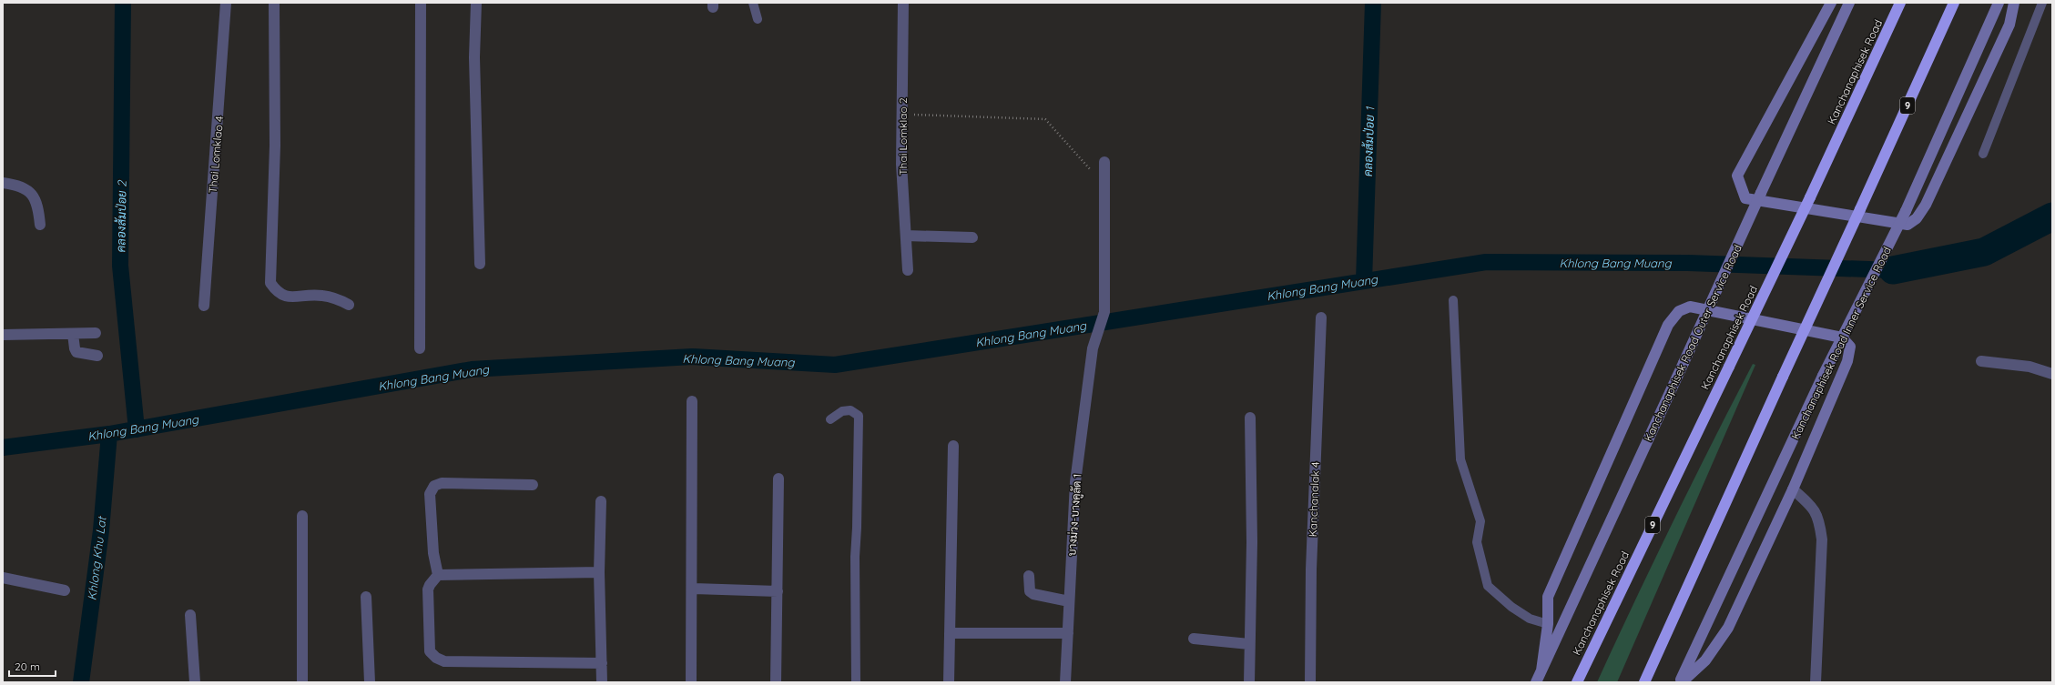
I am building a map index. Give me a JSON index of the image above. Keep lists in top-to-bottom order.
{
  "streets": {
    "highway": ["Kanchanaphisek Road", "9"],
    "main road": ["Kanchanaphisek Road Outer Service Road", "Kanchanaphisek Road Inner Service Road"],
    "street": [
      "Thai Lomklao 2",
      "Thai Lomklao 4",
      "Kanchanalak 4",
      "บางม่วง-บางคูลัด 1"
    ]
  },
  "water": [
    "คลองส้มป่อย 1",
    "คลองส้มป่อย 2",
    "Khlong Bang Muang",
    "Khlong Khu Lat"
  ],
  "scale_bar": "20 m"
}
